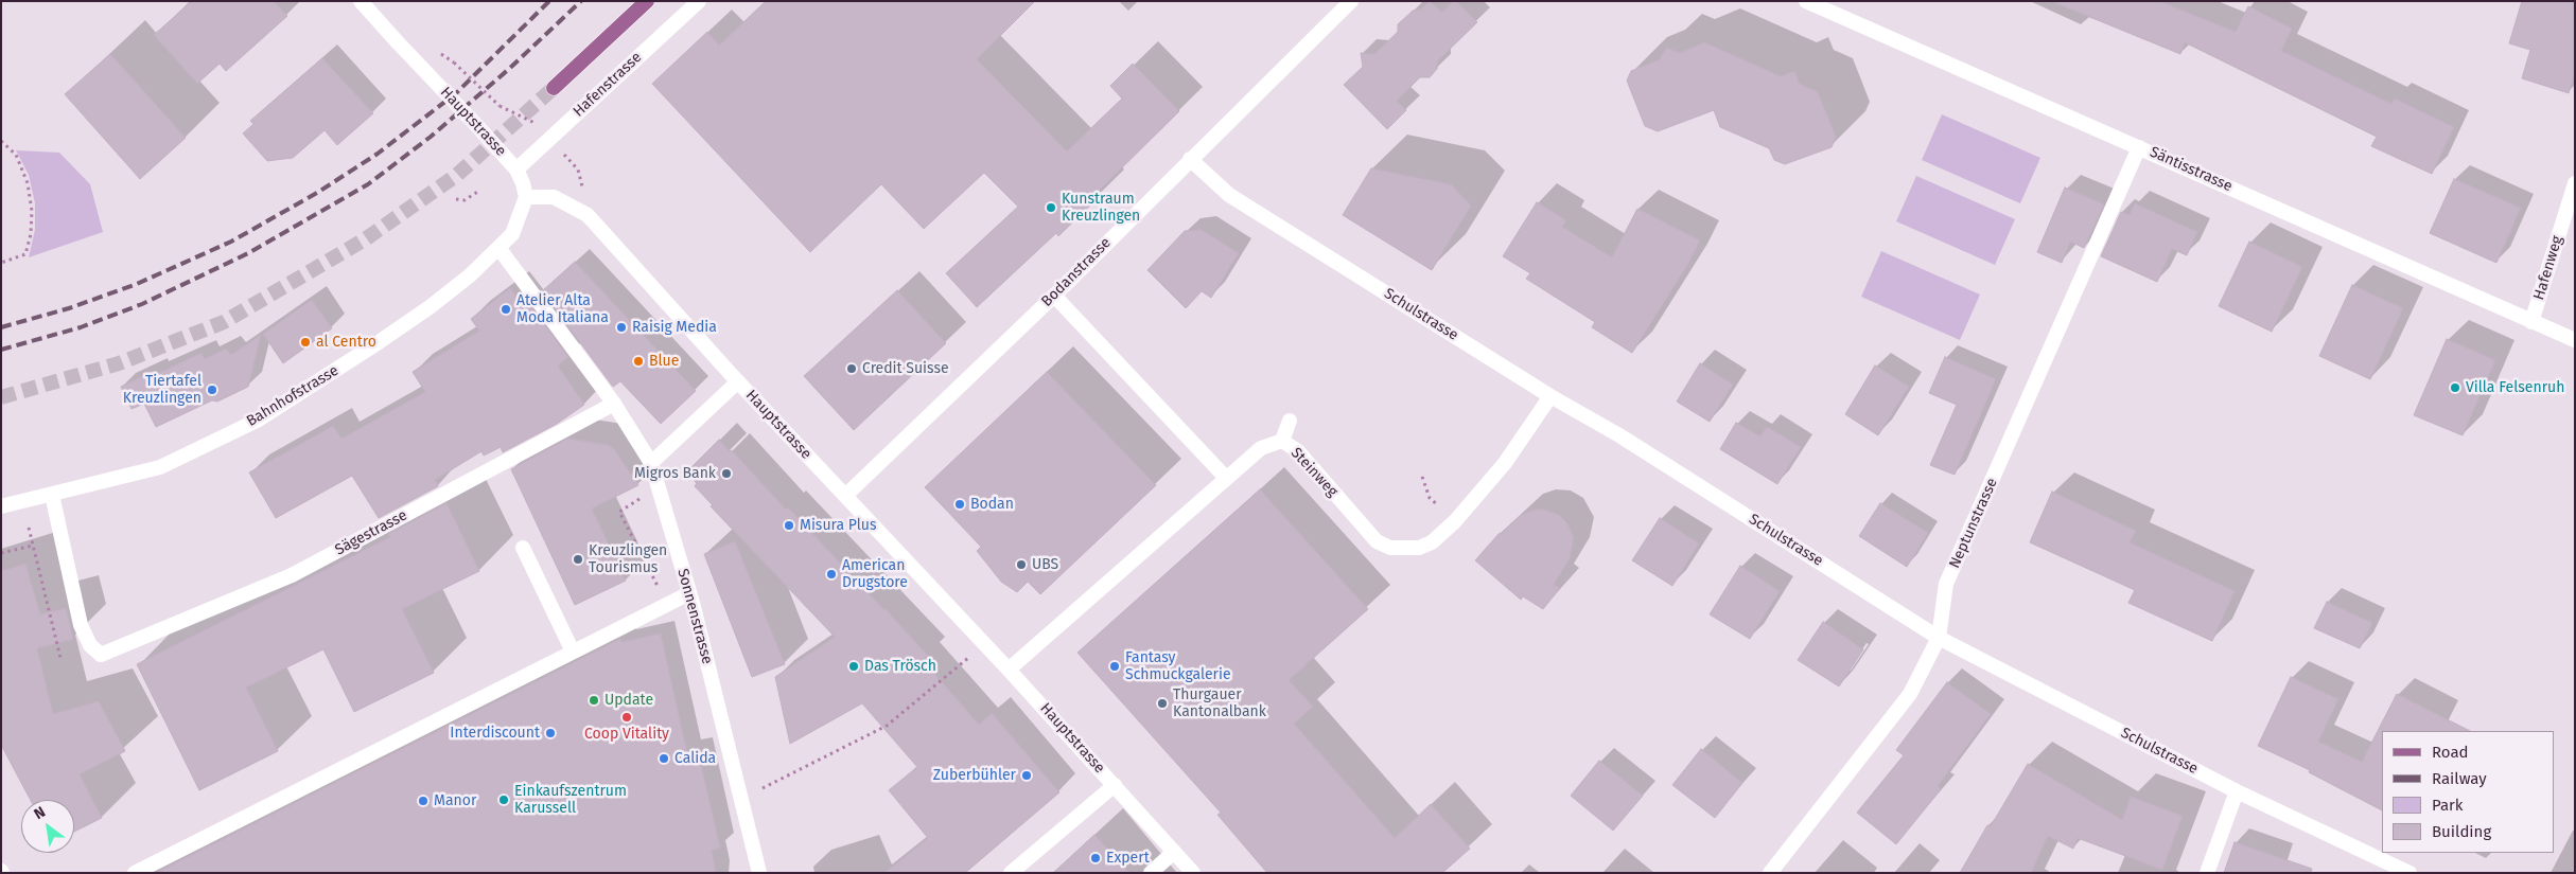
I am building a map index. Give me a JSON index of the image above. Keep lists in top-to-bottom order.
{
  "streets": {
    "street": [
      "Hafenstrasse",
      "Hauptstrasse",
      "Säntisstrasse",
      "Hafenweg",
      "Bodanstrasse",
      "Schulstrasse",
      "Bahnhofstrasse",
      "Steinweg",
      "Neptunstrasse",
      "Sägestrasse",
      "Sonnenstrasse"
    ]
  },
  "crossings": [
    ["Hafenstrasse", "Hauptstrasse"],
    ["Hauptstrasse", "Bodanstrasse"],
    ["Hauptstrasse", "Bahnhofstrasse"],
    ["Hauptstrasse", "Steinweg"],
    ["Säntisstrasse", "Hafenweg"],
    ["Säntisstrasse", "Neptunstrasse"],
    ["Bodanstrasse", "Schulstrasse"],
    ["Schulstrasse", "Steinweg"],
    ["Schulstrasse", "Neptunstrasse"],
    ["Bahnhofstrasse", "Sägestrasse"],
    ["Bahnhofstrasse", "Sonnenstrasse"],
    ["Sägestrasse", "Sonnenstrasse"]
  ],
  "places": [
    "Kunstraum Kreuzlingen",
    "Atelier Alta Moda Italiana",
    "Raisig Media",
    "al Centro",
    "Blue",
    "Credit Suisse",
    "Villa Felsenruh",
    "Tiertafel Kreuzlingen",
    "Migros Bank",
    "Bodan",
    "Misura Plus",
    "Kreuzlingen Tourismus",
    "UBS",
    "American Drugstore",
    "Das Trösch",
    "Fantasy Schmuckgalerie",
    "Update",
    "Thurgauer Kantonalbank",
    "Coop Vitality",
    "Interdiscount",
    "Calida",
    "Zuberbühler",
    "Einkaufszentrum Karussell",
    "Manor",
    "Expert"
  ],
  "legend": [
    "Road",
    "Railway",
    "Park",
    "Building"
  ],
  "north": "top left"
}
